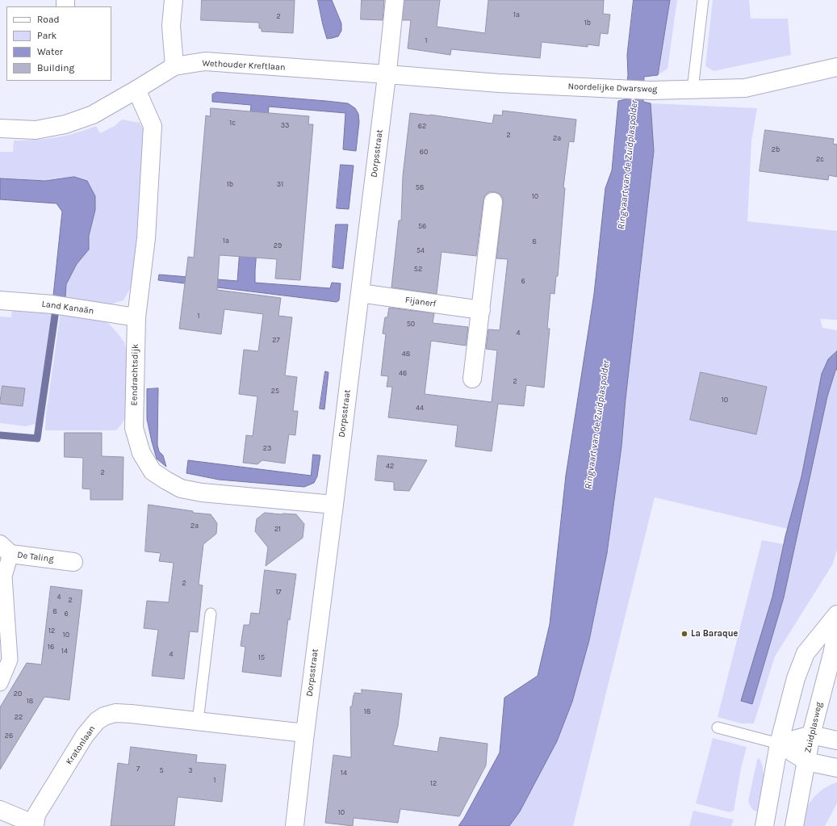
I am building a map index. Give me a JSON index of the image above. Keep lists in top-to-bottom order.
{
  "streets": {
    "street": [
      "Wethouder Kreftlaan",
      "Noordelijke Dwarsweg",
      "Dorpsstraat",
      "Fijanerf",
      "Land Kanaän",
      "Eendrachtsdijk",
      "De Taling",
      "Zuidplasweg",
      "Kratonlaan"
    ]
  },
  "crossings": [
    ["Wethouder Kreftlaan", "Noordelijke Dwarsweg"],
    ["Wethouder Kreftlaan", "Dorpsstraat"],
    ["Wethouder Kreftlaan", "Eendrachtsdijk"],
    ["Noordelijke Dwarsweg", "Dorpsstraat"],
    ["Dorpsstraat", "Fijanerf"],
    ["Dorpsstraat", "Eendrachtsdijk"],
    ["Dorpsstraat", "Kratonlaan"],
    ["Land Kanaän", "Eendrachtsdijk"]
  ],
  "water": ["Ringvaart van de Zuidplaspolder"],
  "places": ["La Baraque"],
  "house_numbers": [
    "1a",
    "2",
    "1b",
    "1",
    "1c",
    "33",
    "62",
    "2",
    "2a",
    "2b",
    "60",
    "2c",
    "1b",
    "31",
    "58",
    "10",
    "56",
    "1a",
    "8",
    "29",
    "54",
    "52",
    "6",
    "1",
    "50",
    "4",
    "27",
    "48",
    "46",
    "2",
    "25",
    "10",
    "44",
    "23",
    "42",
    "2",
    "2a",
    "21",
    "2",
    "17",
    "4",
    "2",
    "8",
    "6",
    "12",
    "10",
    "16",
    "14",
    "4",
    "15",
    "20",
    "18",
    "18",
    "22",
    "26",
    "7",
    "5",
    "3",
    "14",
    "1",
    "12",
    "10"
  ],
  "legend": [
    "Road",
    "Park",
    "Water",
    "Building"
  ]
}
